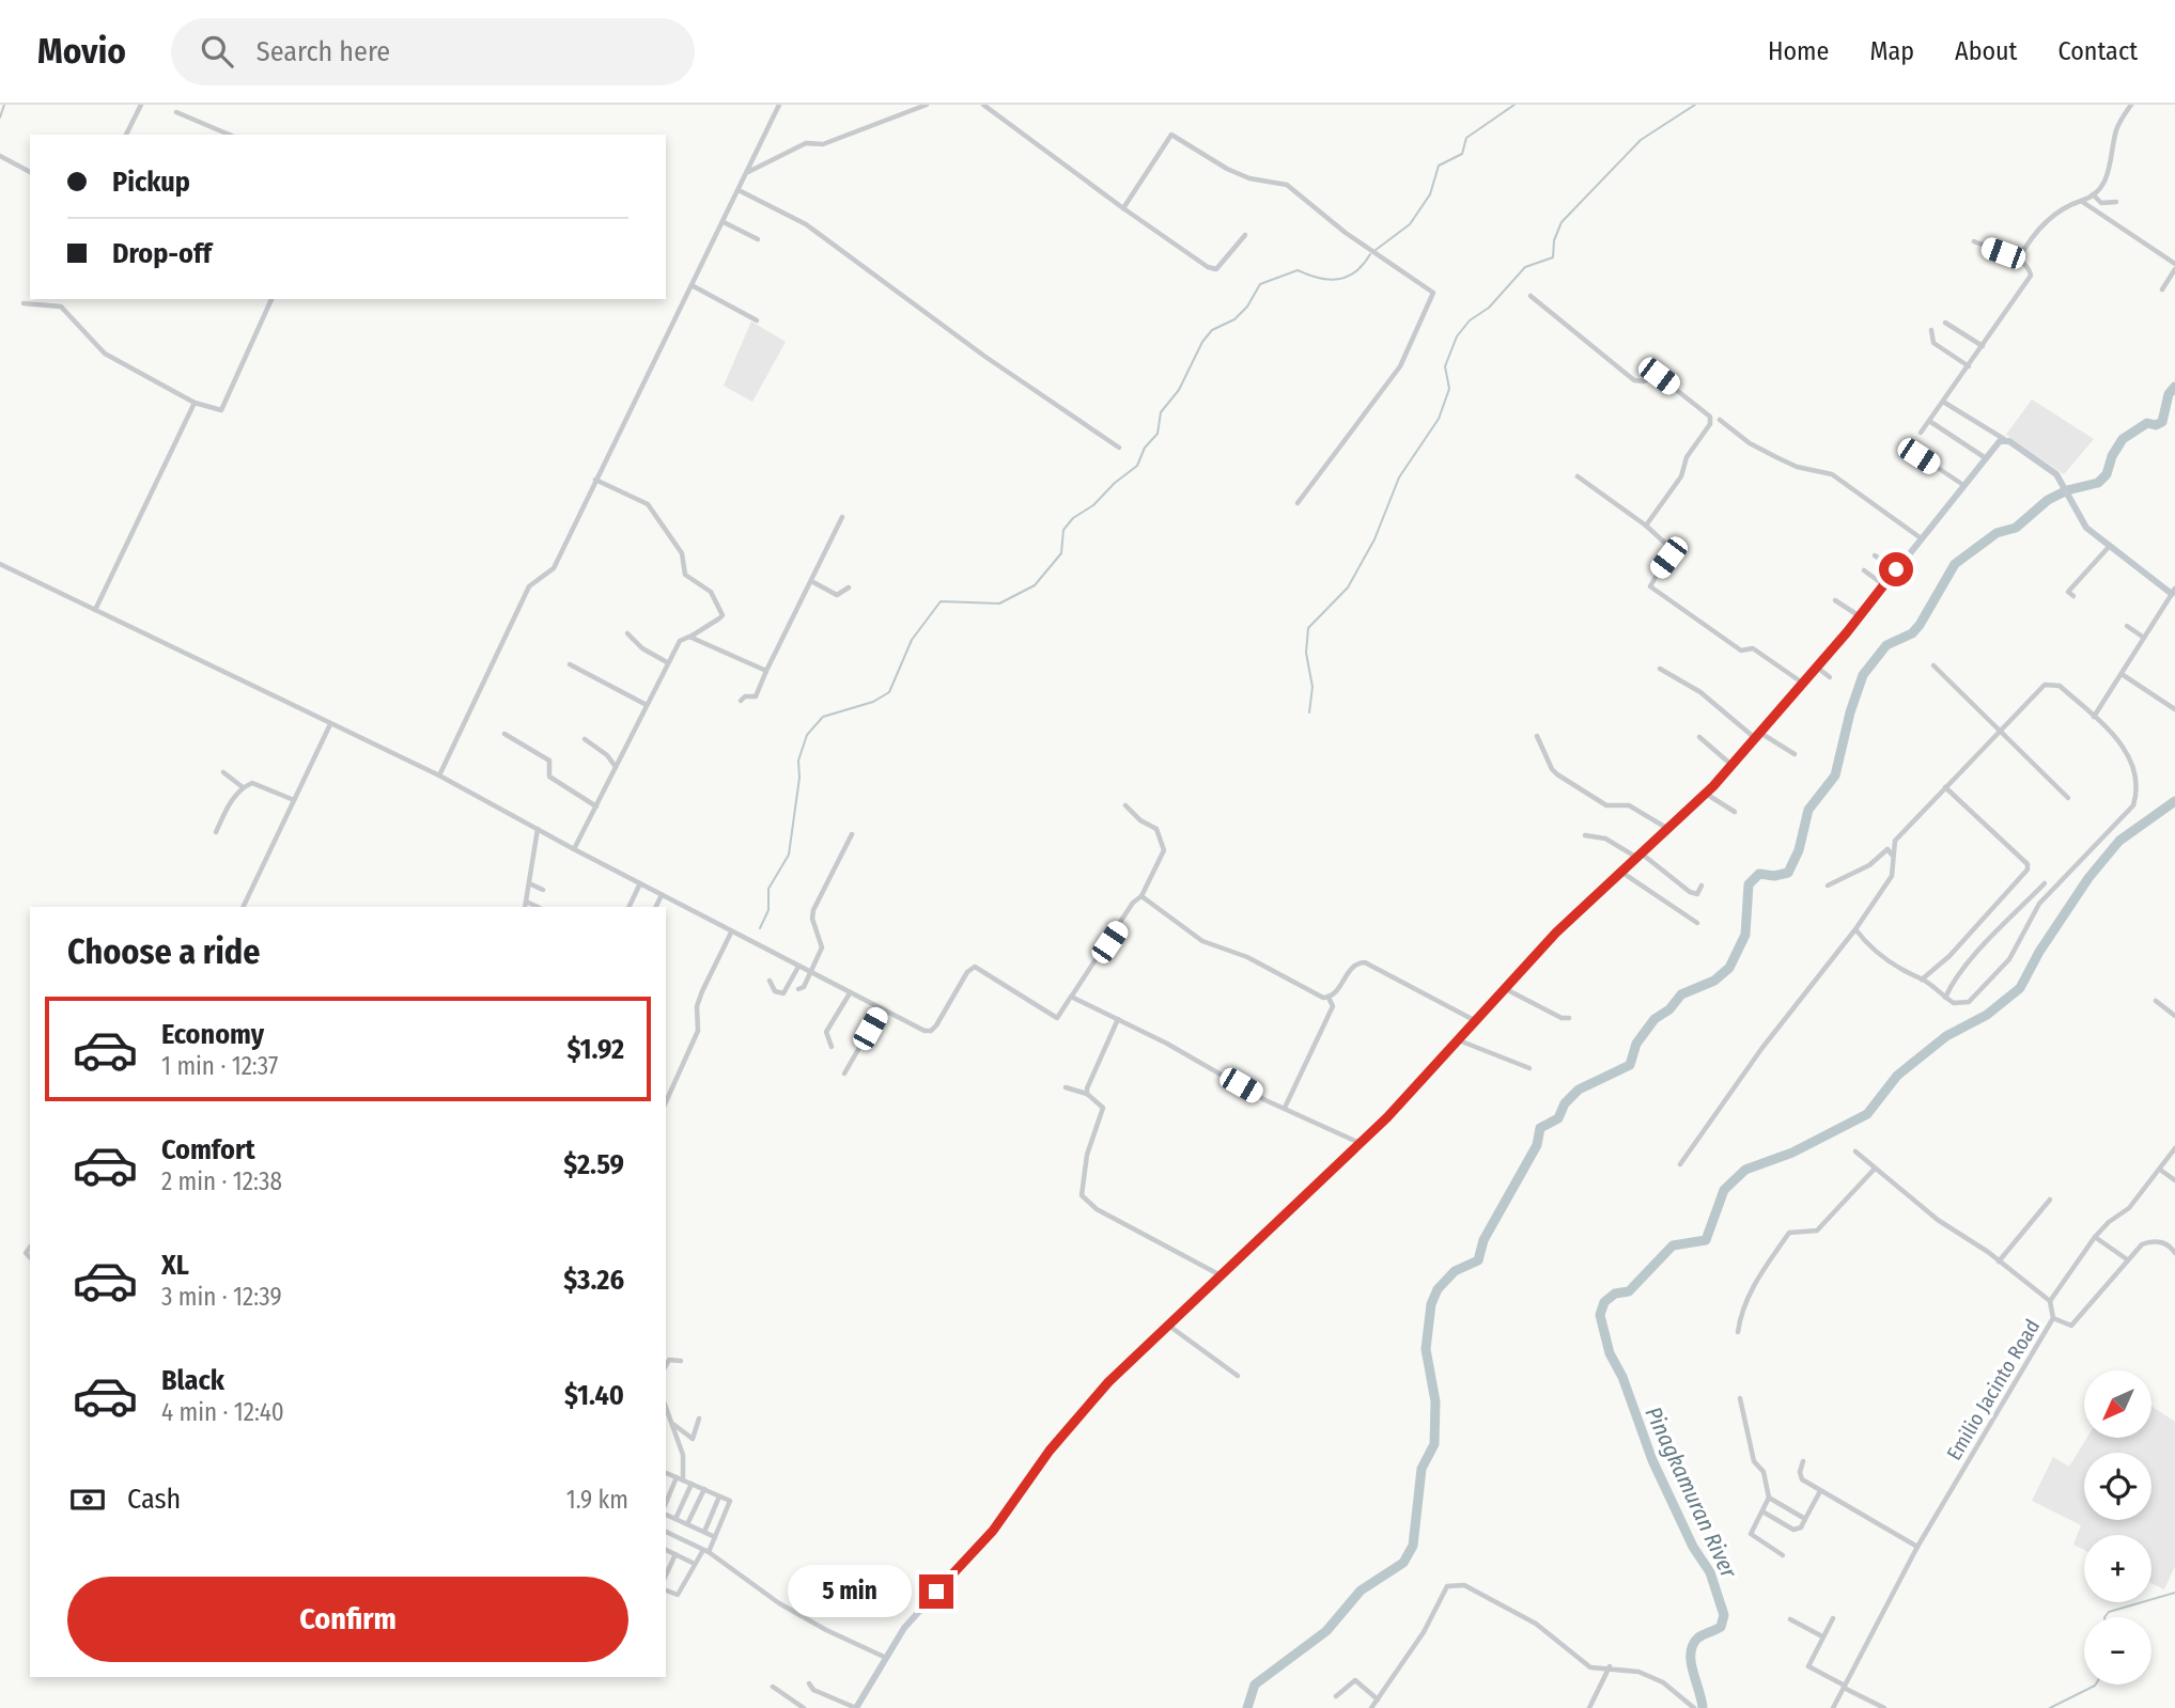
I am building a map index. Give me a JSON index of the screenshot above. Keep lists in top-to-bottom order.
{
  "streets": {
    "street": ["Emilio Jacinto Road"]
  },
  "water": ["Pinagkamuran River"],
  "north": "bottom left",
  "page": {
    "header": "Movio",
    "search": "Search here",
    "nav": [
      "Home",
      "Map",
      "About",
      "Contact"
    ],
    "banner": ["Pickup", "Drop-off"],
    "heading": "Choose a ride",
    "list": [
      {
        "name": "Economy",
        "note": "1 min · 12:37",
        "value": "$1.92"
      },
      {
        "name": "Comfort",
        "note": "2 min · 12:38",
        "value": "$2.59"
      },
      {
        "name": "XL",
        "note": "3 min · 12:39",
        "value": "$3.26"
      },
      {
        "name": "Black",
        "note": "4 min · 12:40",
        "value": "$1.40"
      }
    ],
    "map_buttons": ["+", "−"],
    "pay": ["Cash", "1.9 km"],
    "buttons": "Confirm",
    "bubble": "5 min"
  }
}
